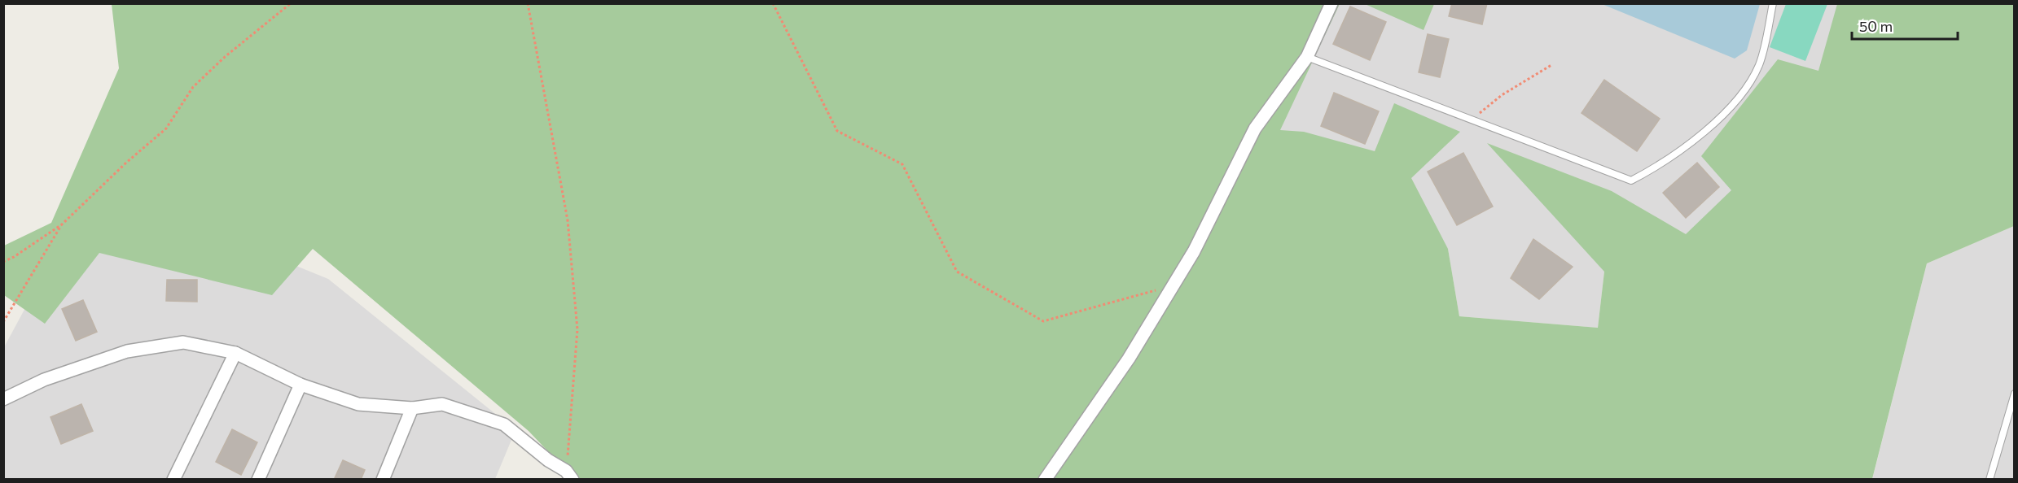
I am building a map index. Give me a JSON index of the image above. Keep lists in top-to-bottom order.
{
  "scale_bar": "50 m"
}
